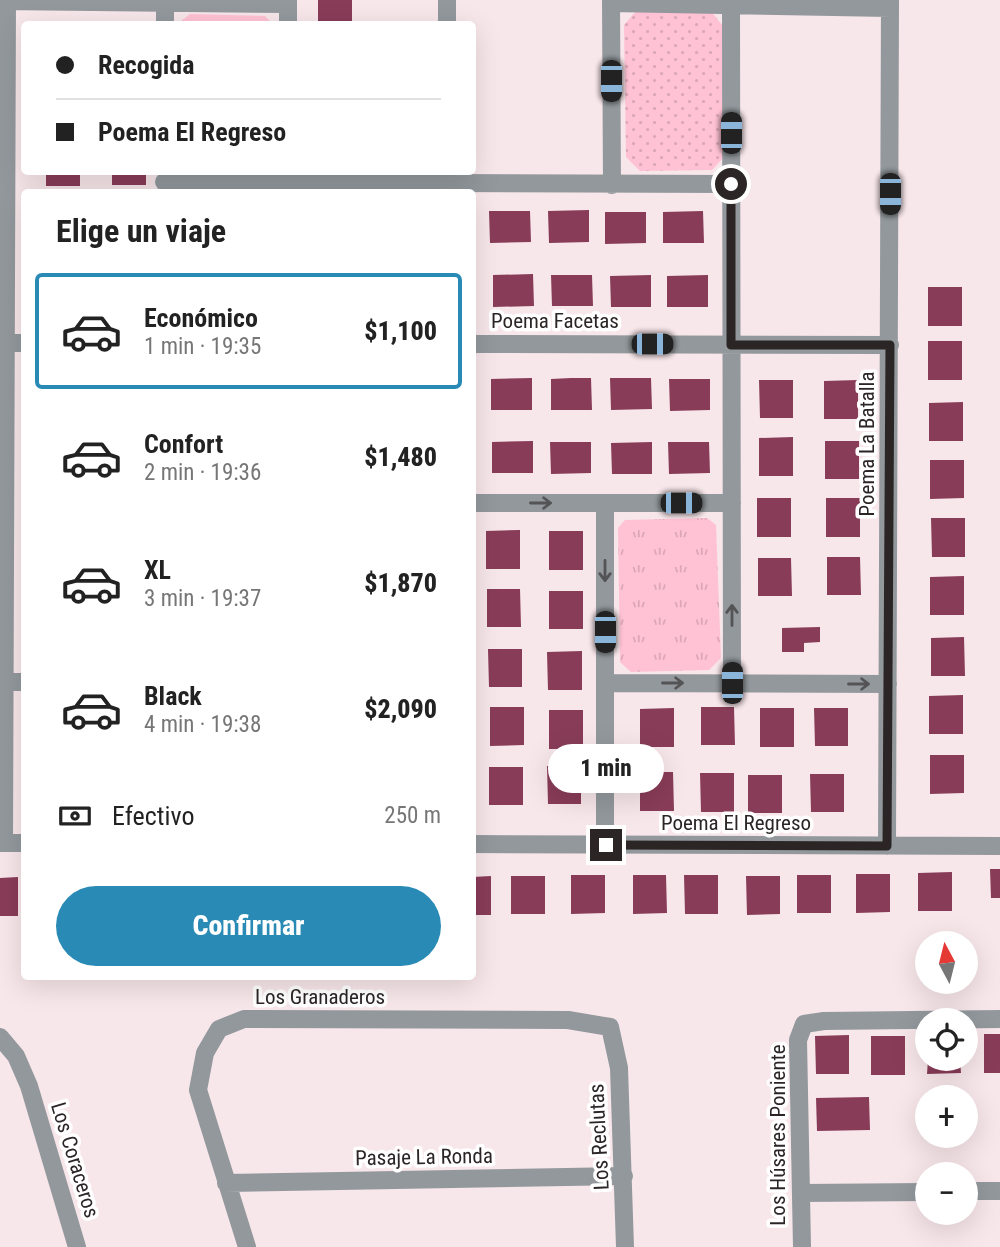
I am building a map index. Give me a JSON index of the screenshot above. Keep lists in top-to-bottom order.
{
  "streets": {
    "street": [
      "Poema Facetas",
      "Poema La Batalla",
      "Poema El Regreso",
      "Los Granaderos",
      "Los Húsares Poniente",
      "Los Reclutas",
      "Pasaje La Ronda",
      "Los Coraceros"
    ]
  },
  "crossings": [
    ["Poema Facetas", "Poema La Batalla"],
    ["Poema La Batalla", "Poema El Regreso"],
    ["Los Granaderos", "Los Reclutas"],
    ["Los Granaderos", "Pasaje La Ronda"],
    ["Los Reclutas", "Pasaje La Ronda"]
  ],
  "north": "top",
  "page": {
    "banner": ["Recogida", "Poema El Regreso"],
    "heading": "Elige un viaje",
    "list": [
      {
        "name": "Económico",
        "note": "1 min · 19:35",
        "value": "$1,100"
      },
      {
        "name": "Confort",
        "note": "2 min · 19:36",
        "value": "$1,480"
      },
      {
        "name": "XL",
        "note": "3 min · 19:37",
        "value": "$1,870"
      },
      {
        "name": "Black",
        "note": "4 min · 19:38",
        "value": "$2,090"
      }
    ],
    "bubble": "1 min",
    "pay": ["Efectivo", "250 m"],
    "buttons": "Confirmar",
    "map_buttons": ["+", "−"]
  }
}
